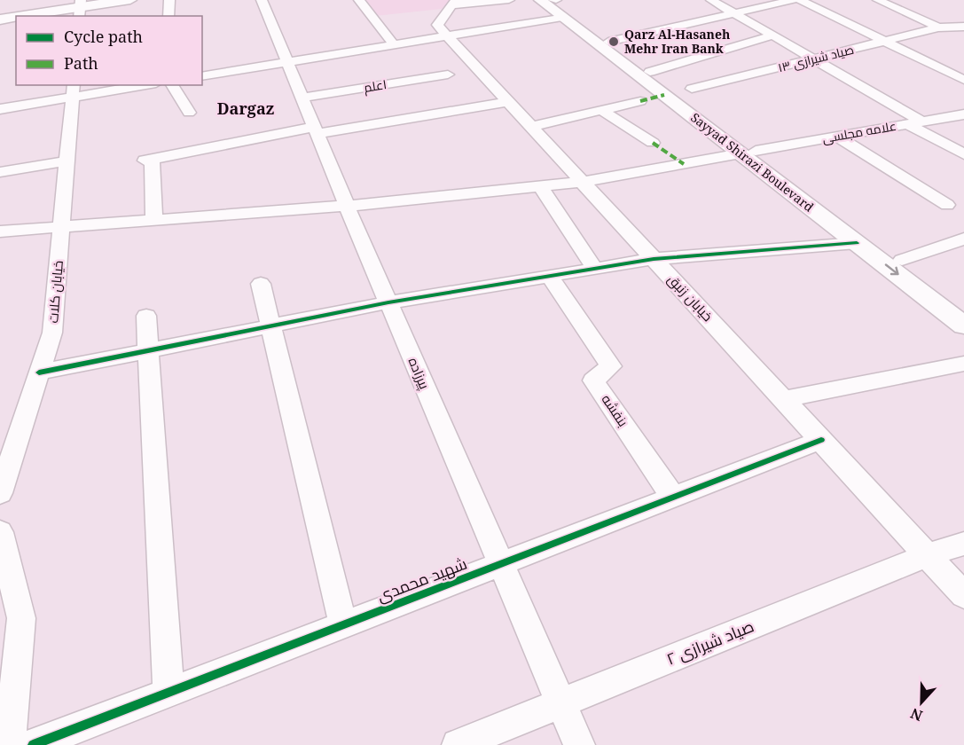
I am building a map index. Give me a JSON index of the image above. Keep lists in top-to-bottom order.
{
  "streets": {
    "main road": ["Sayyad Shirazi Boulevard"],
    "street": [
      "صیاد شیرازی ۱۳",
      "اعلم",
      "علامه مجلسی",
      "خیابان کلات",
      "خیابان زنبق",
      "پیرزاده",
      "بنفشه",
      "شهید محمدی",
      "صیاد شیرازی ۲"
    ]
  },
  "crossings": [
    ["اعلم", "پیرزاده"],
    ["علامه مجلسی", "Sayyad Shirazi Boulevard"],
    ["علامه مجلسی", "خیابان کلات"],
    ["علامه مجلسی", "خیابان زنبق"],
    ["علامه مجلسی", "پیرزاده"],
    ["خیابان زنبق", "شهید محمدی"],
    ["خیابان زنبق", "صیاد شیرازی ۲"],
    ["پیرزاده", "شهید محمدی"],
    ["پیرزاده", "صیاد شیرازی ۲"],
    ["بنفشه", "شهید محمدی"]
  ],
  "districts": ["Dargaz"],
  "places": ["Qarz Al-Hasaneh Mehr Iran Bank"],
  "legend": ["Cycle path", "Path"],
  "north": "bottom"
}
